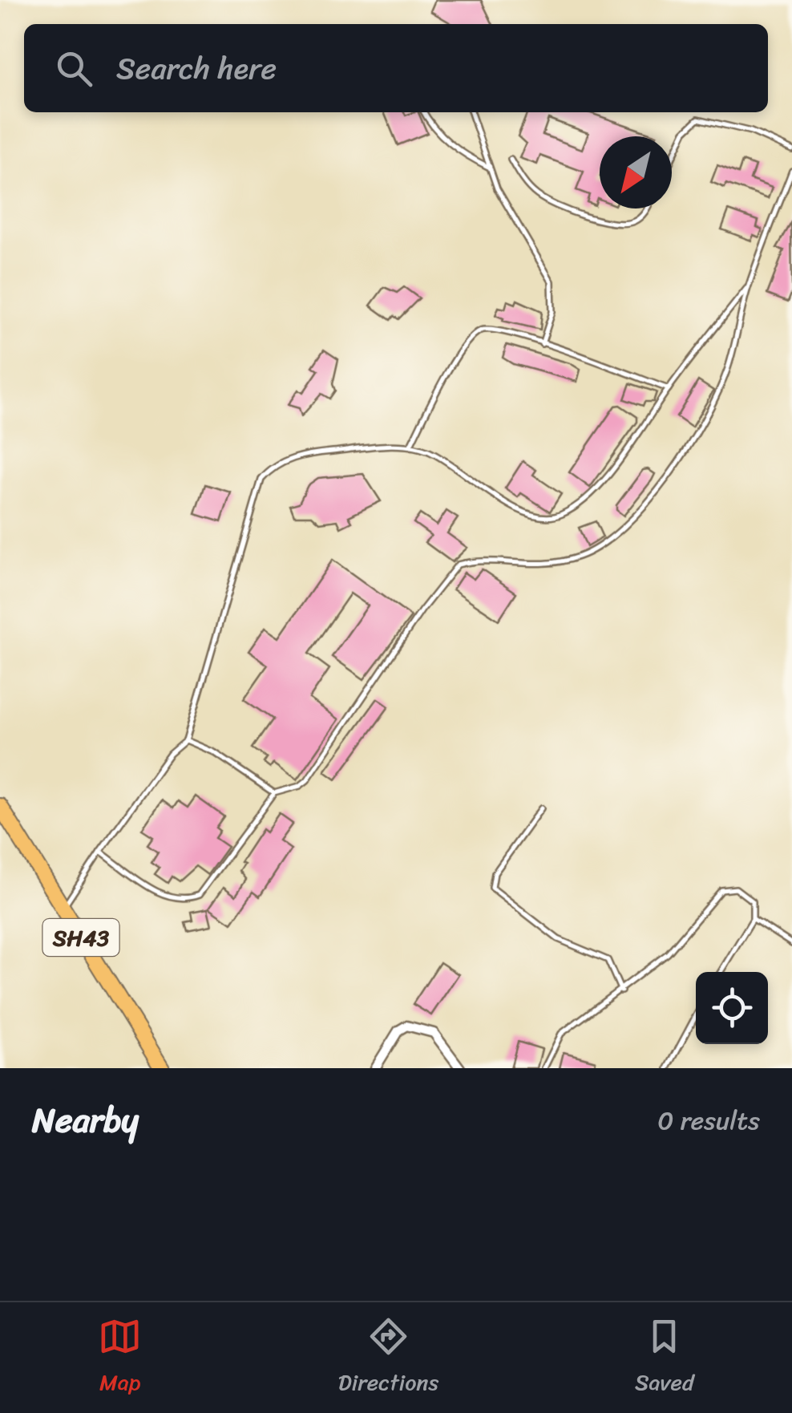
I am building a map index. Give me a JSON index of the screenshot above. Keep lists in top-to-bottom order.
{
  "streets": {
    "main road": ["SH43"]
  },
  "north": "bottom left",
  "page": {
    "search": "Search here",
    "heading": ["Nearby", "0 results"],
    "nav": ["Map", "Directions", "Saved"]
  }
}
